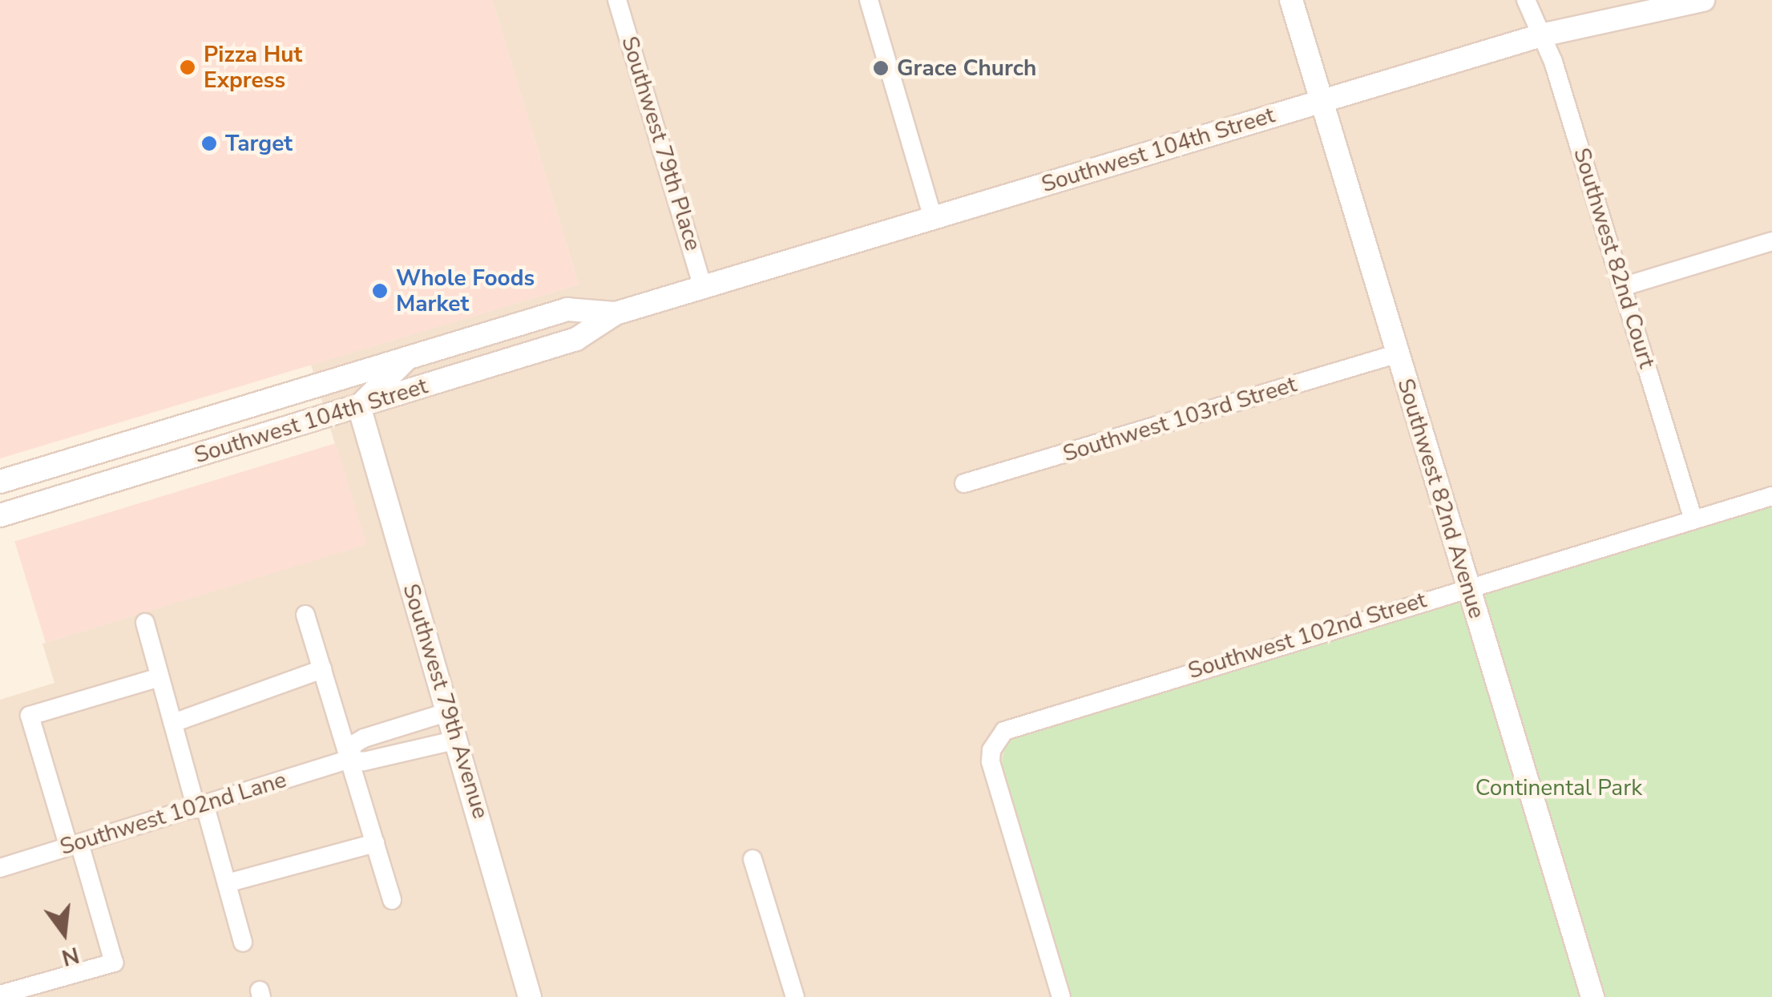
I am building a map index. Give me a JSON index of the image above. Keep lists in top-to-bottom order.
{
  "streets": {
    "street": [
      "Southwest 79th Place",
      "Southwest 104th Street",
      "Southwest 82nd Court",
      "Southwest 103rd Street",
      "Southwest 82nd Avenue",
      "Southwest 102nd Street",
      "Southwest 79th Avenue",
      "Southwest 102nd Lane"
    ]
  },
  "crossings": [
    ["Southwest 79th Place", "Southwest 104th Street"],
    ["Southwest 104th Street", "Southwest 82nd Court"],
    ["Southwest 104th Street", "Southwest 82nd Avenue"],
    ["Southwest 104th Street", "Southwest 79th Avenue"],
    ["Southwest 82nd Court", "Southwest 102nd Street"],
    ["Southwest 103rd Street", "Southwest 82nd Avenue"],
    ["Southwest 82nd Avenue", "Southwest 102nd Street"],
    ["Southwest 79th Avenue", "Southwest 102nd Lane"]
  ],
  "parks": ["Continental Park"],
  "places": [
    "Pizza Hut Express",
    "Grace Church",
    "Target",
    "Whole Foods Market"
  ],
  "north": "bottom"
}
